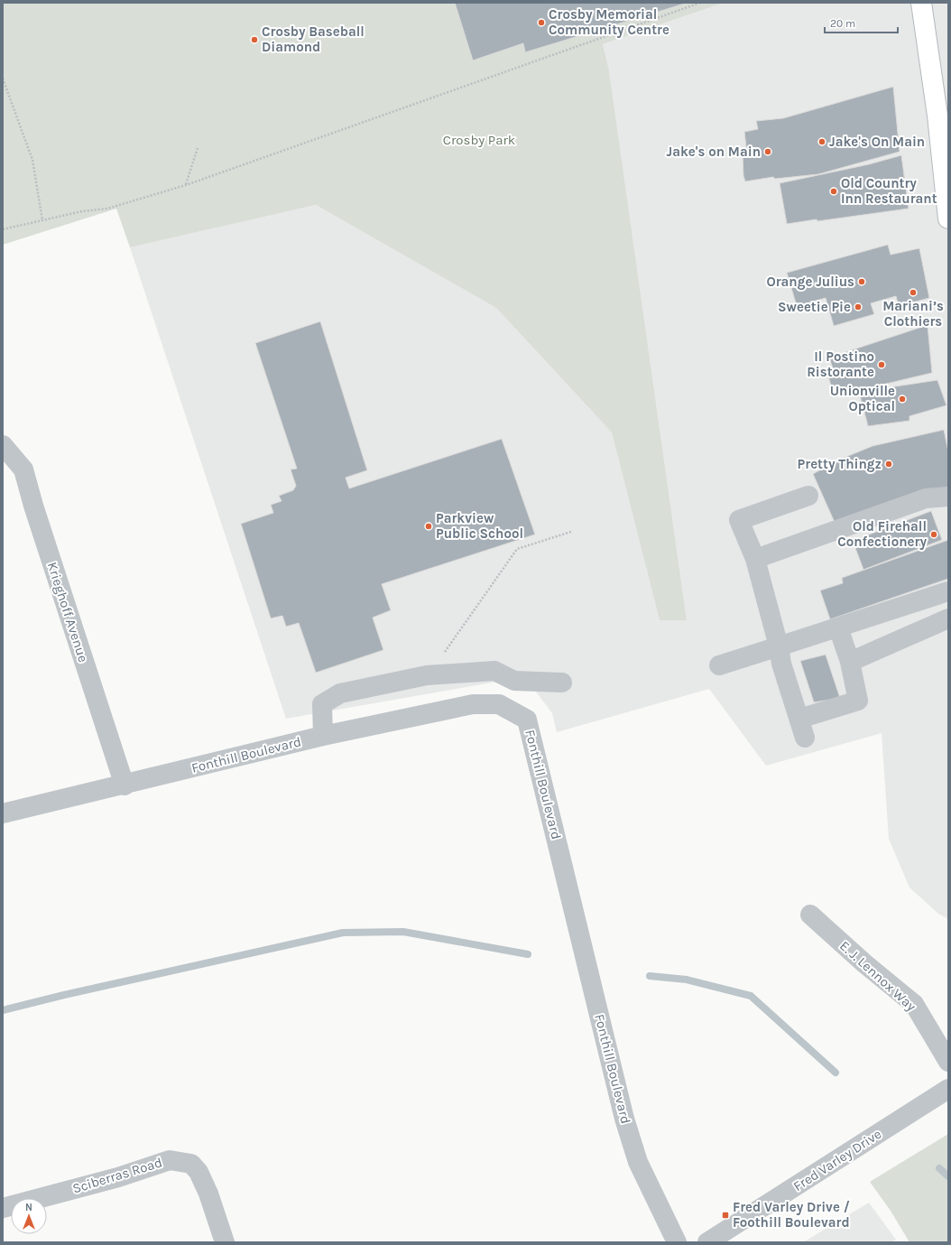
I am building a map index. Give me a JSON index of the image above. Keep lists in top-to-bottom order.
{
  "streets": {
    "street": [
      "Krieghoff Avenue",
      "Fonthill Boulevard",
      "E. J. Lennox Way",
      "Fred Varley Drive",
      "Sciberras Road"
    ]
  },
  "crossings": [
    ["Krieghoff Avenue", "Fonthill Boulevard"]
  ],
  "parks": ["Crosby Park"],
  "places": {
    "other": [
      "Crosby Memorial Community Centre",
      "Crosby Baseball Diamond",
      "Jake's On Main",
      "Jake's on Main",
      "Old Country Inn Restaurant",
      "Orange Julius",
      "Mariani’s Clothiers",
      "Sweetie Pie",
      "Il Postino Ristorante",
      "Unionville Optical",
      "Pretty Thingz",
      "Parkview Public School",
      "Old Firehall Confectionery"
    ],
    "transit": ["Fred Varley Drive / Foothill Boulevard"]
  },
  "scale_bar": "20 m",
  "north": "top"
}
